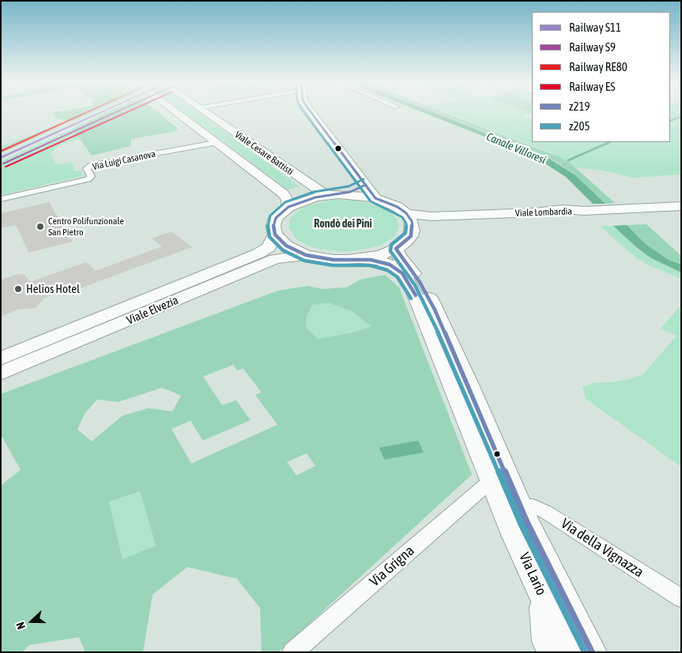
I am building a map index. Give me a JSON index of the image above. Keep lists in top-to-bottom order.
{
  "streets": {
    "main road": [
      "Viale Cesare Battisti",
      "Viale Lombardia",
      "Viale Elvezia",
      "Via Lario"
    ],
    "street": ["Via Luigi Casanova", "Via della Vignazza", "Via Grigna"]
  },
  "crossings": [
    ["Viale Cesare Battisti", "Via Luigi Casanova"],
    ["Via della Vignazza", "Via Lario"],
    ["Via Grigna", "Via Lario"]
  ],
  "districts": ["Rondò dei Pini"],
  "water": ["Canale Villoresi"],
  "places": ["Centro Polifunzionale San Pietro", "Helios Hotel"],
  "lines": [
    "rail line S11",
    "rail line S9",
    "rail line RE80",
    "rail line ES",
    "transit line z219",
    "transit line z205"
  ],
  "legend": [
    "Railway S11",
    "Railway S9",
    "Railway RE80",
    "Railway ES",
    "z219",
    "z205"
  ],
  "north": "left"
}
